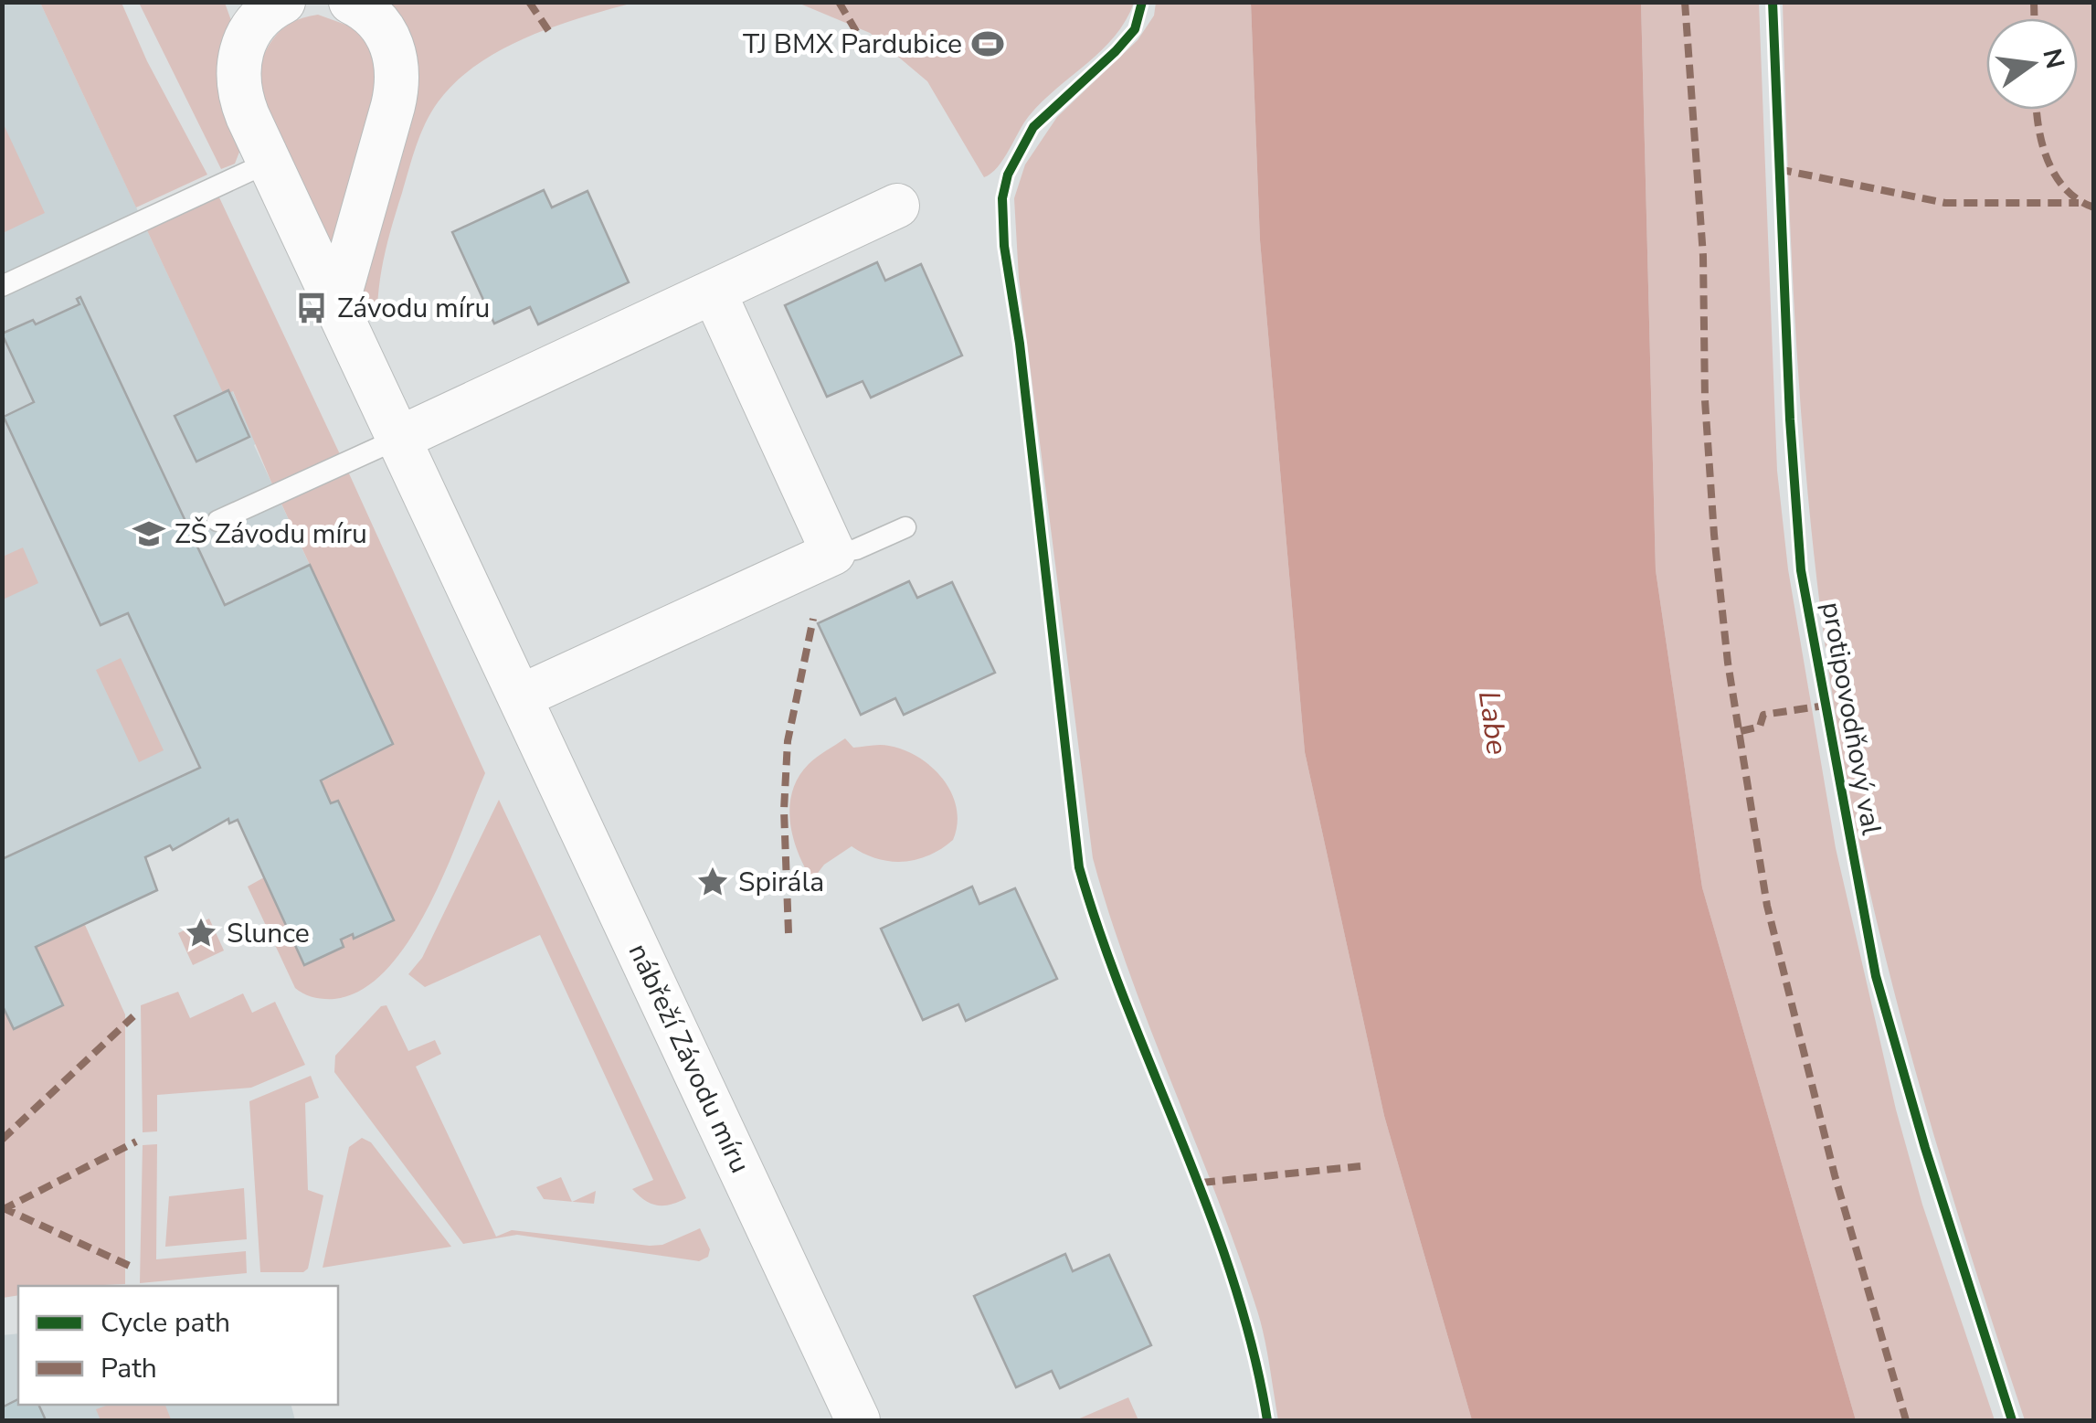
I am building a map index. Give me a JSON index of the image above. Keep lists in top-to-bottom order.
{
  "streets": {
    "street": ["nábřeží Závodu míru"],
    "cycle path": ["protipovodňový val"]
  },
  "water": ["Labe"],
  "places": {
    "sports": ["TJ BMX Pardubice"],
    "bus stop": ["Závodu míru"],
    "school or university": ["ZŠ Závodu míru"],
    "place": ["Spirála", "Slunce"]
  },
  "legend": ["Cycle path", "Path"],
  "north": "right"
}
